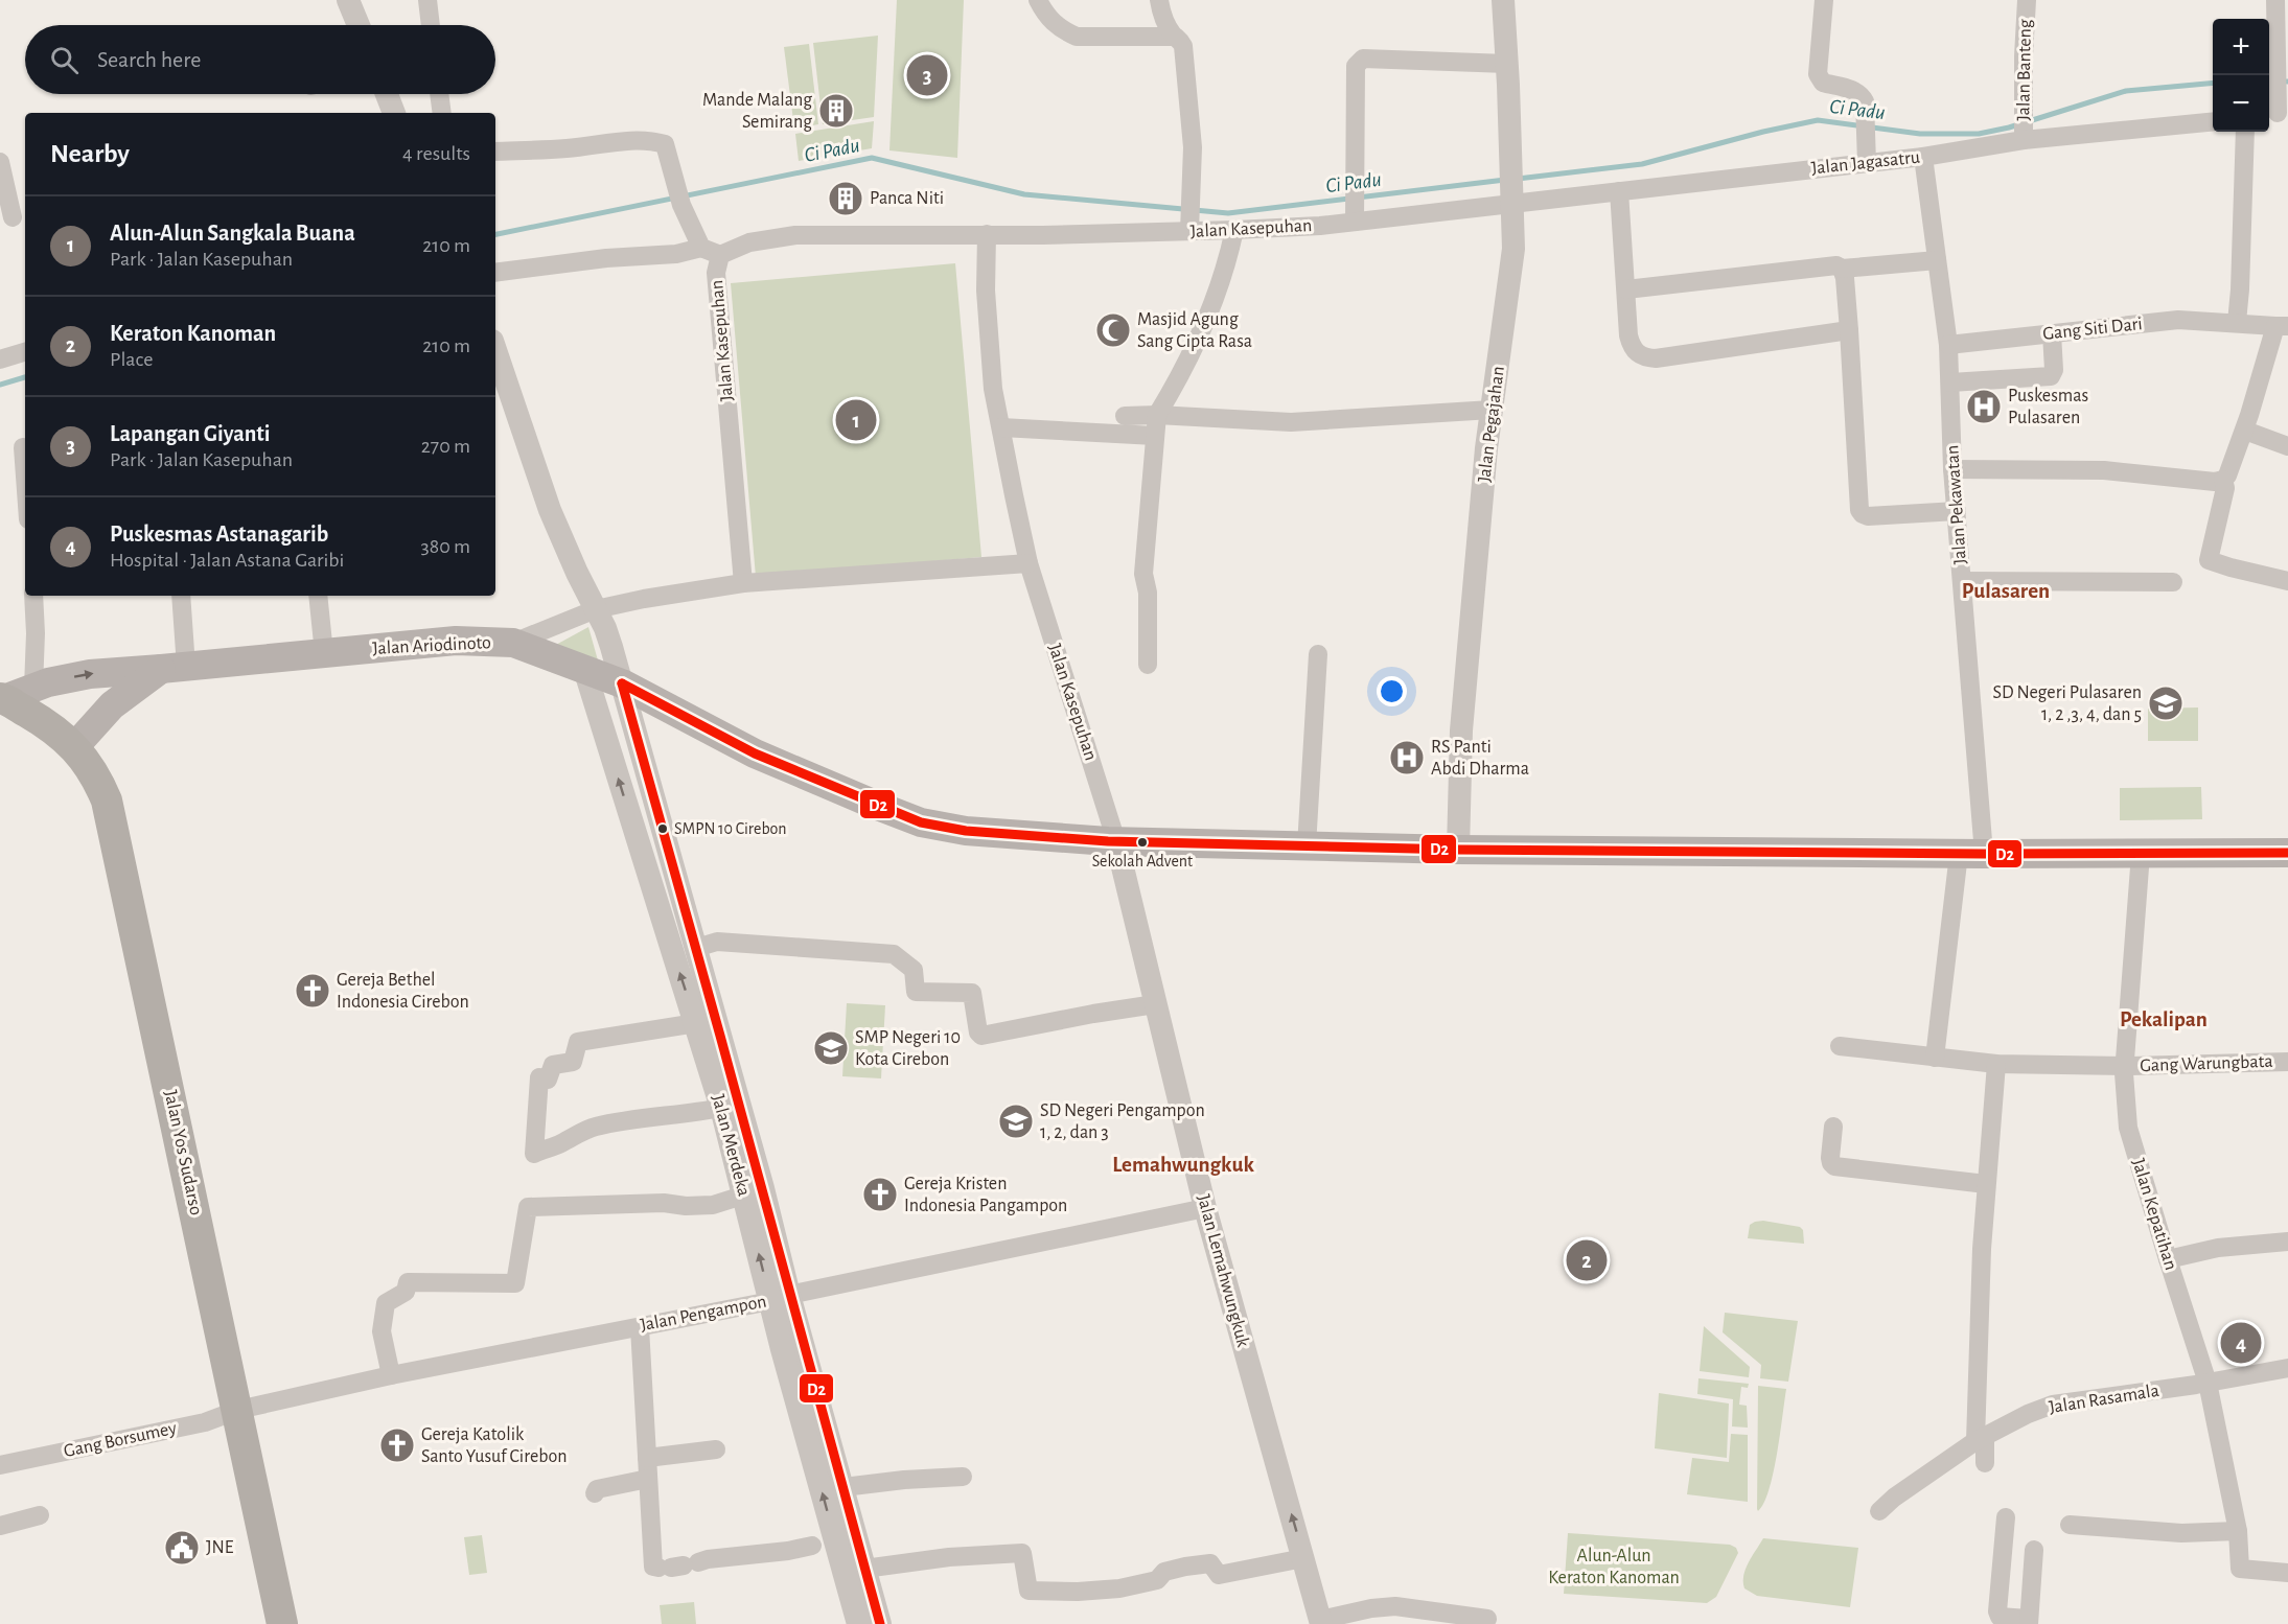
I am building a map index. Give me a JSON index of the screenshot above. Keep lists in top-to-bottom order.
{
  "streets": {
    "highway": ["Jalan Yos Sudarso"],
    "main road": ["Jalan Ariodinoto"],
    "street": [
      "Jalan Banteng",
      "Jalan Jagasatru",
      "Jalan Kasepuhan",
      "Gang Siti Dari",
      "Jalan Pegajahan",
      "Jalan Pekawatan",
      "Gang Warungbata",
      "Jalan Merdeka",
      "Jalan Kepatihan",
      "Jalan Lemahwungkuk",
      "Jalan Pengampon",
      "Jalan Rasamala",
      "Gang Borsumey"
    ]
  },
  "crossings": [
    ["Jalan Banteng", "Jalan Jagasatru"],
    ["Jalan Jagasatru", "Jalan Kasepuhan"],
    ["Jalan Jagasatru", "Jalan Pegajahan"],
    ["Jalan Jagasatru", "Jalan Pekawatan"],
    ["Jalan Kasepuhan", "Jalan Pegajahan"],
    ["Jalan Kasepuhan", "Jalan Ariodinoto"],
    ["Jalan Kasepuhan", "Jalan Lemahwungkuk"],
    ["Gang Siti Dari", "Jalan Pekawatan"],
    ["Jalan Pegajahan", "Jalan Ariodinoto"],
    ["Jalan Pekawatan", "Jalan Ariodinoto"],
    ["Jalan Pekawatan", "Gang Warungbata"],
    ["Jalan Ariodinoto", "Jalan Merdeka"],
    ["Jalan Ariodinoto", "Jalan Yos Sudarso"],
    ["Jalan Ariodinoto", "Jalan Kepatihan"],
    ["Jalan Ariodinoto", "Jalan Lemahwungkuk"],
    ["Gang Warungbata", "Jalan Kepatihan"],
    ["Jalan Merdeka", "Jalan Pengampon"],
    ["Jalan Yos Sudarso", "Jalan Pengampon"],
    ["Jalan Yos Sudarso", "Gang Borsumey"],
    ["Jalan Kepatihan", "Jalan Rasamala"],
    ["Jalan Lemahwungkuk", "Jalan Pengampon"],
    ["Jalan Pengampon", "Gang Borsumey"]
  ],
  "one_way": ["Jalan Lemahwungkuk"],
  "districts": ["Pulasaren", "Pekalipan", "Lemahwungkuk"],
  "water": ["Ci Padu"],
  "parks": ["Alun-Alun Keraton Kanoman"],
  "places": {
    "building": ["Mande Malang Semirang", "Panca Niti"],
    "mosque": ["Masjid Agung Sang Cipta Rasa"],
    "hospital": ["Puskesmas Pulasaren", "RS Panti Abdi Dharma"],
    "school or university": ["SD Negeri Pulasaren 1, 2 ,3, 4, dan 5", "SMP Negeri 10 Kota Cirebon", "SD Negeri Pengampon 1, 2, dan 3"],
    "other": ["SMPN 10 Cirebon", "Sekolah Advent"],
    "church": ["Gereja Bethel Indonesia Cirebon", "Gereja Kristen Indonesia Pangampon", "Gereja Katolik Santo Yusuf Cirebon"],
    "public building": ["JNE"]
  },
  "lines": ["transit line D2"],
  "page": {
    "map_buttons": ["+", "−"],
    "search": "Search here",
    "pins": [
      "3",
      "1",
      "2",
      "4"
    ],
    "heading": ["Nearby", "4 results"],
    "list": [
      {
        "mark": "1",
        "name": "Alun-Alun Sangkala Buana",
        "note": "Park · Jalan Kasepuhan",
        "value": "210 m"
      },
      {
        "mark": "2",
        "name": "Keraton Kanoman",
        "note": "Place",
        "value": "210 m"
      },
      {
        "mark": "3",
        "name": "Lapangan Giyanti",
        "note": "Park · Jalan Kasepuhan",
        "value": "270 m"
      },
      {
        "mark": "4",
        "name": "Puskesmas Astanagarib",
        "note": "Hospital · Jalan Astana Garibi",
        "value": "380 m"
      }
    ]
  }
}
